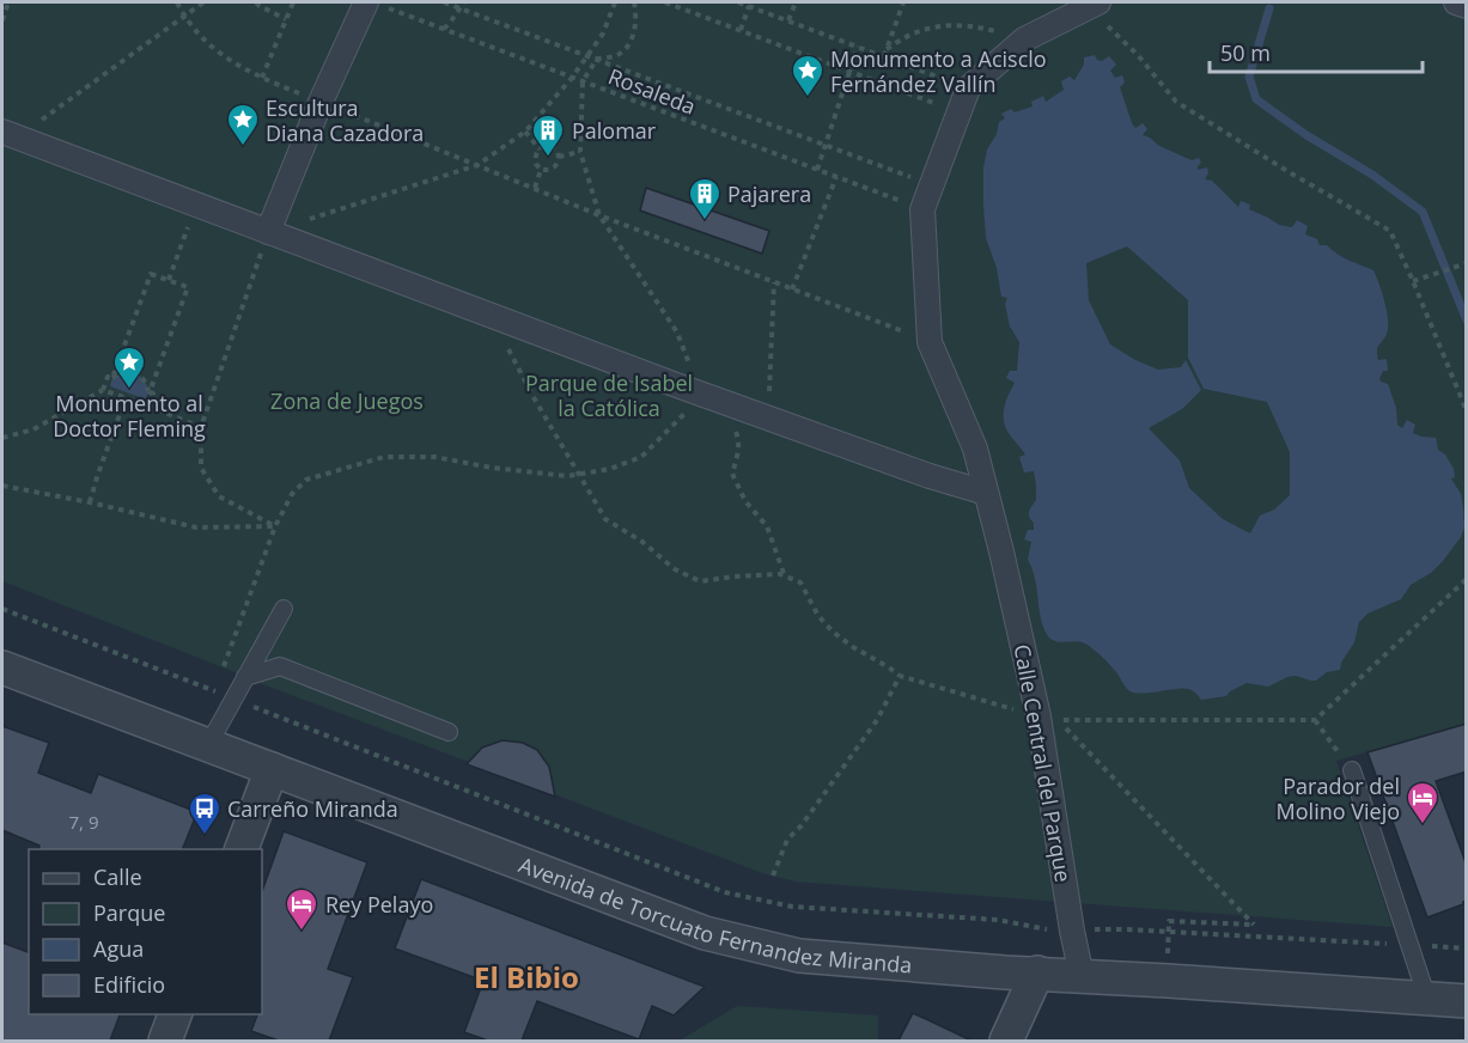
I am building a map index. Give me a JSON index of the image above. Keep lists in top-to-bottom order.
{
  "streets": {
    "street": ["Calle Central del Parque", "Avenida de Torcuato Fernandez Miranda"],
    "path": ["Rosaleda"]
  },
  "crossings": [
    ["Calle Central del Parque", "Avenida de Torcuato Fernandez Miranda"]
  ],
  "districts": ["El Bibio"],
  "parks": ["Parque de Isabel la Católica", "Zona de Juegos"],
  "places": {
    "place": ["Monumento a Acisclo Fernández Vallín", "Escultura Diana Cazadora", "Monumento al Doctor Fleming"],
    "building": ["Palomar", "Pajarera"],
    "hotel": ["Parador del Molino Viejo", "Rey Pelayo"],
    "bus stop": ["Carreño Miranda"]
  },
  "house_numbers": ["7, 9"],
  "legend": [
    "Calle",
    "Parque",
    "Agua",
    "Edificio"
  ],
  "scale_bar": "50 m"
}
